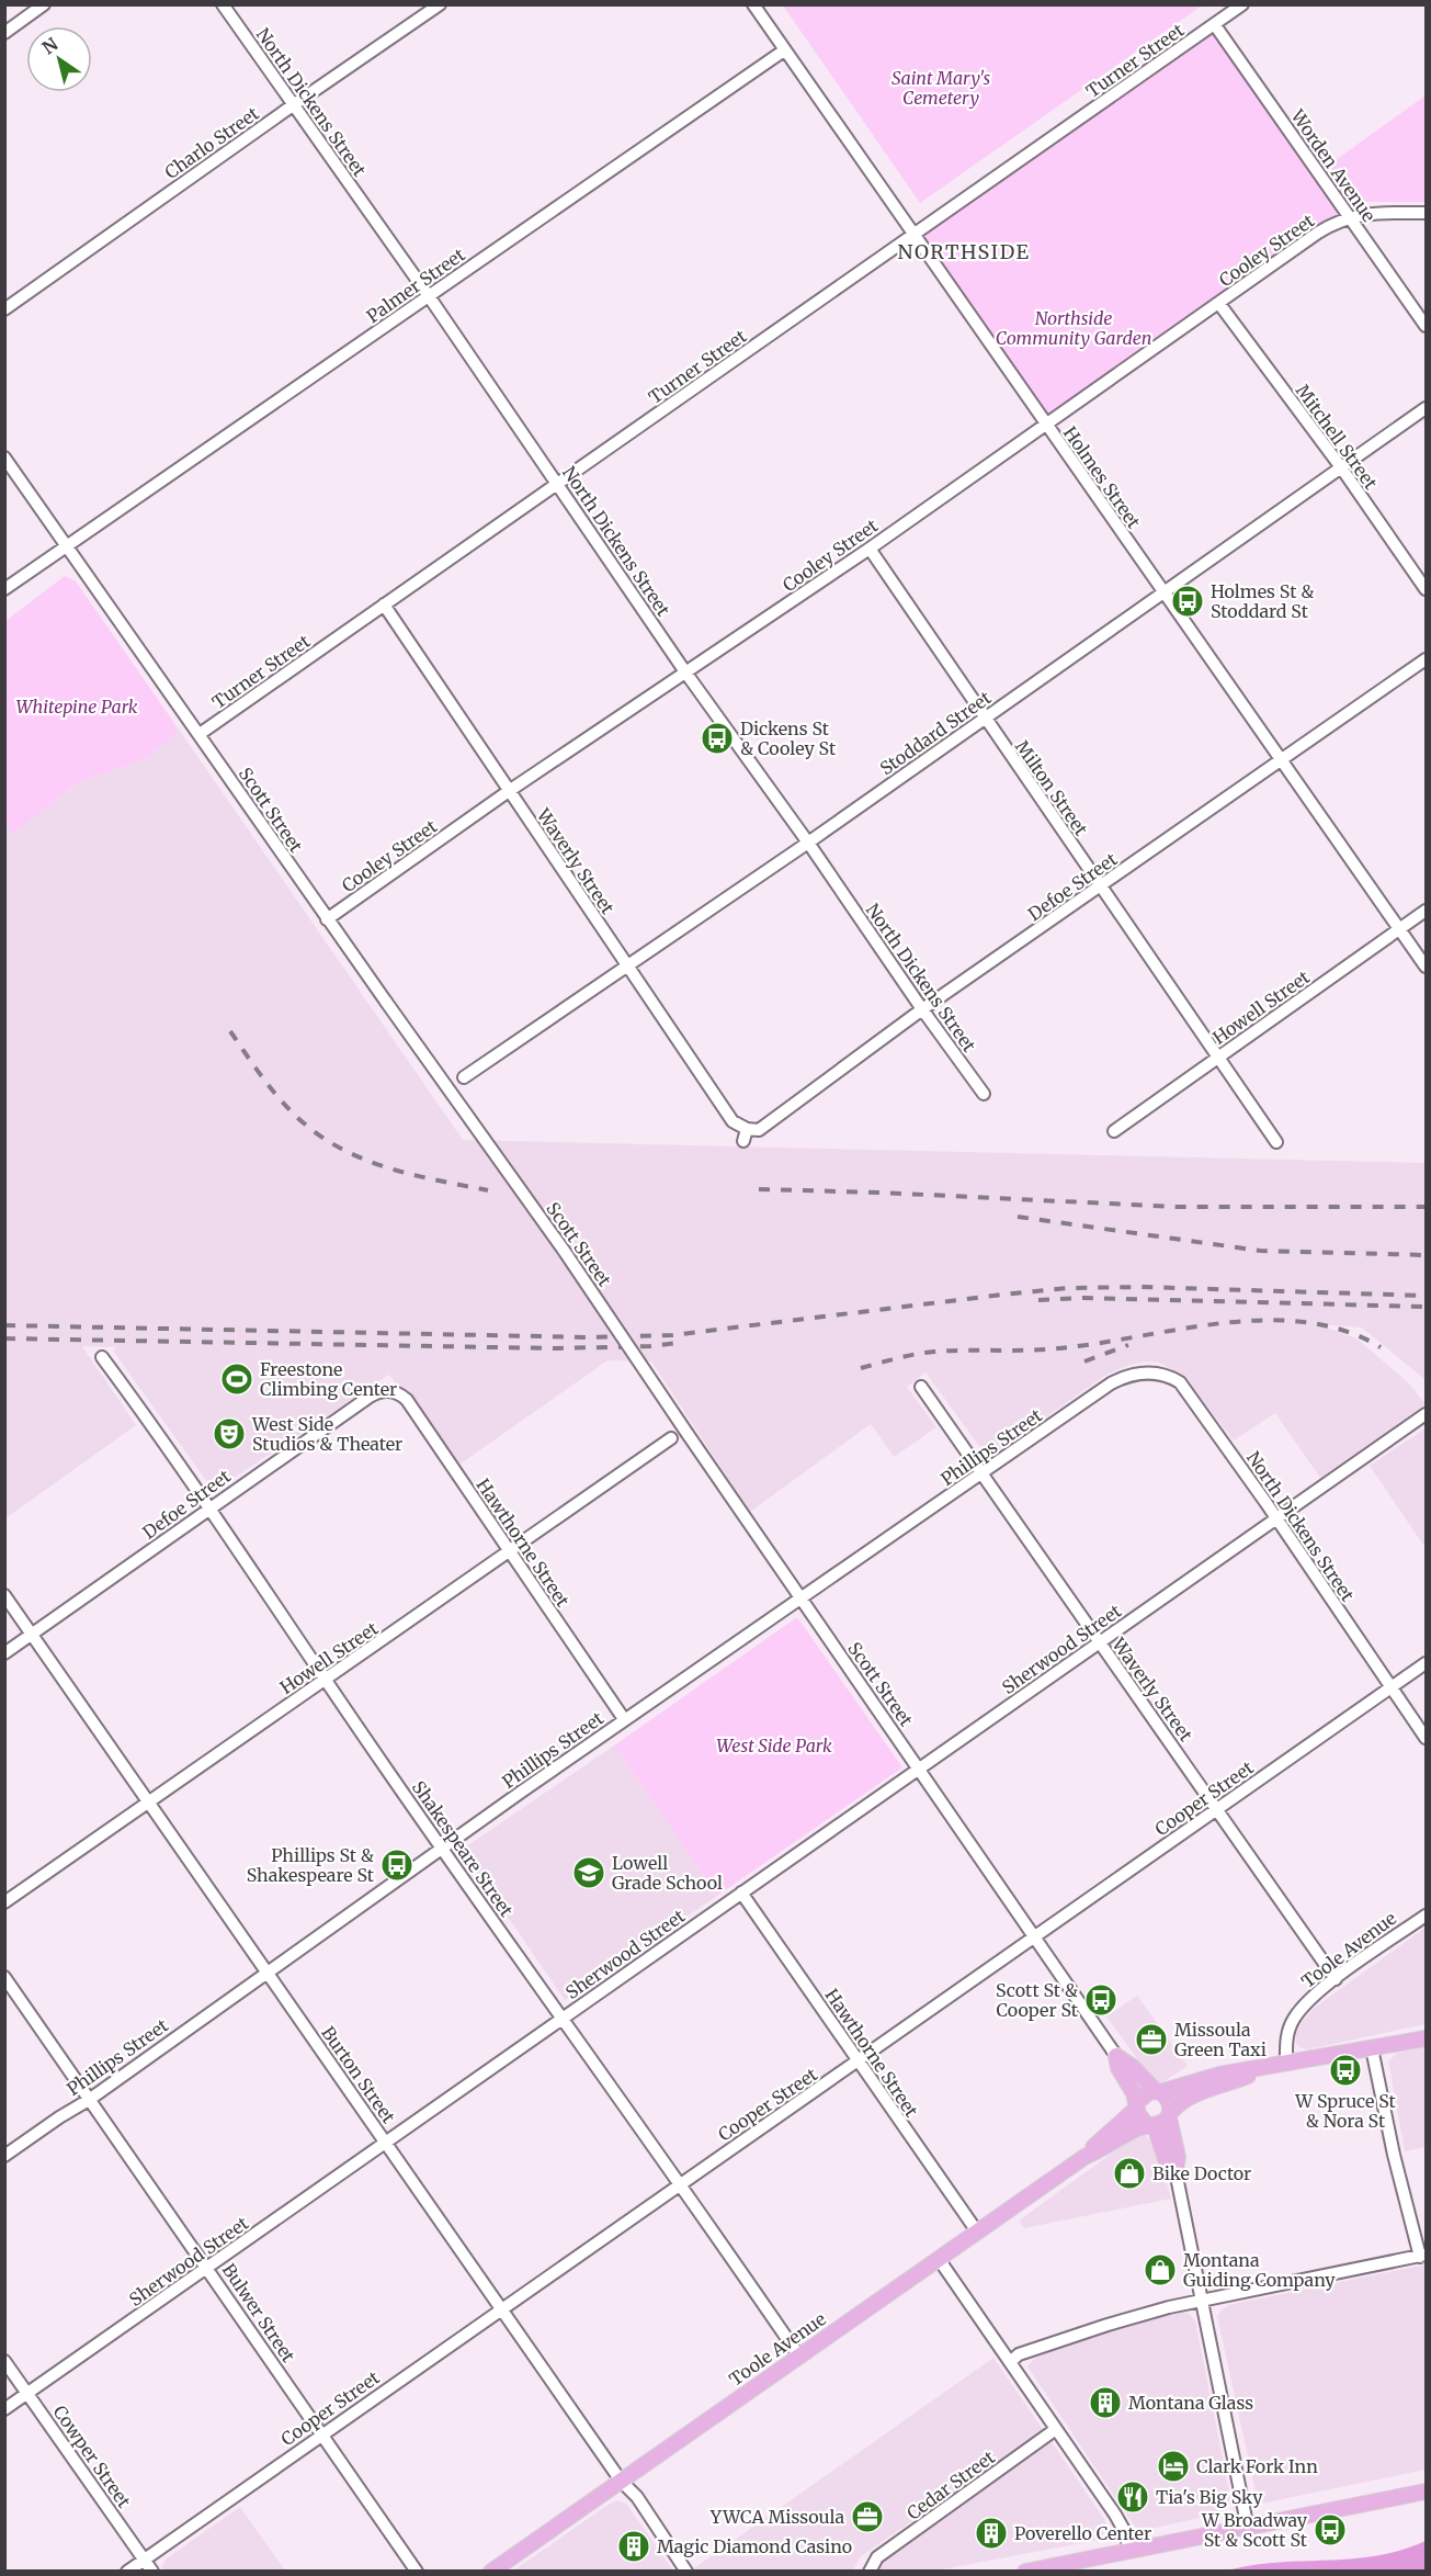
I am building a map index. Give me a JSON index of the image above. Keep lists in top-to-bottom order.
{
  "streets": {
    "main road": ["Toole Avenue"],
    "street": [
      "Turner Street",
      "North Dickens Street",
      "Charlo Street",
      "Worden Avenue",
      "Cooley Street",
      "Palmer Street",
      "Mitchell Street",
      "Holmes Street",
      "Stoddard Street",
      "Milton Street",
      "Scott Street",
      "Waverly Street",
      "Defoe Street",
      "Howell Street",
      "Phillips Street",
      "Hawthorne Street",
      "Sherwood Street",
      "Cooper Street",
      "Shakespeare Street",
      "Burton Street",
      "Bulwer Street",
      "Cowper Street",
      "Cedar Street"
    ]
  },
  "crossings": [
    ["Turner Street", "North Dickens Street"],
    ["Turner Street", "Worden Avenue"],
    ["Turner Street", "Holmes Street"],
    ["Turner Street", "Scott Street"],
    ["Turner Street", "Waverly Street"],
    ["North Dickens Street", "Charlo Street"],
    ["North Dickens Street", "Cooley Street"],
    ["North Dickens Street", "Palmer Street"],
    ["North Dickens Street", "Stoddard Street"],
    ["North Dickens Street", "Defoe Street"],
    ["North Dickens Street", "Phillips Street"],
    ["North Dickens Street", "Sherwood Street"],
    ["North Dickens Street", "Cooper Street"],
    ["Worden Avenue", "Cooley Street"],
    ["Cooley Street", "Mitchell Street"],
    ["Cooley Street", "Holmes Street"],
    ["Cooley Street", "Milton Street"],
    ["Cooley Street", "Scott Street"],
    ["Cooley Street", "Waverly Street"],
    ["Palmer Street", "Holmes Street"],
    ["Palmer Street", "Scott Street"],
    ["Mitchell Street", "Stoddard Street"],
    ["Holmes Street", "Stoddard Street"],
    ["Holmes Street", "Defoe Street"],
    ["Holmes Street", "Howell Street"],
    ["Stoddard Street", "Milton Street"],
    ["Stoddard Street", "Waverly Street"],
    ["Milton Street", "Defoe Street"],
    ["Milton Street", "Howell Street"],
    ["Scott Street", "Phillips Street"],
    ["Scott Street", "Sherwood Street"],
    ["Scott Street", "Cooper Street"],
    ["Waverly Street", "Defoe Street"],
    ["Waverly Street", "Phillips Street"],
    ["Waverly Street", "Sherwood Street"],
    ["Waverly Street", "Cooper Street"],
    ["Waverly Street", "Toole Avenue"],
    ["Defoe Street", "Hawthorne Street"],
    ["Defoe Street", "Shakespeare Street"],
    ["Defoe Street", "Burton Street"],
    ["Howell Street", "Hawthorne Street"],
    ["Howell Street", "Shakespeare Street"],
    ["Howell Street", "Burton Street"],
    ["Phillips Street", "Hawthorne Street"],
    ["Phillips Street", "Shakespeare Street"],
    ["Phillips Street", "Burton Street"],
    ["Phillips Street", "Bulwer Street"],
    ["Hawthorne Street", "Sherwood Street"],
    ["Hawthorne Street", "Cooper Street"],
    ["Hawthorne Street", "Toole Avenue"],
    ["Sherwood Street", "Shakespeare Street"],
    ["Sherwood Street", "Burton Street"],
    ["Sherwood Street", "Bulwer Street"],
    ["Sherwood Street", "Cowper Street"],
    ["Cooper Street", "Shakespeare Street"],
    ["Cooper Street", "Burton Street"],
    ["Cooper Street", "Bulwer Street"],
    ["Cooper Street", "Cowper Street"],
    ["Shakespeare Street", "Toole Avenue"],
    ["Toole Avenue", "Burton Street"]
  ],
  "districts": ["NORTHSIDE"],
  "parks": [
    "Saint Mary's Cemetery",
    "Northside Community Garden",
    "Whitepine Park",
    "West Side Park"
  ],
  "places": {
    "bus stop": [
      "Holmes St & Stoddard St",
      "Dickens St & Cooley St",
      "Phillips St & Shakespeare St",
      "Scott St & Cooper St",
      "W Spruce St & Nora St",
      "W Broadway St & Scott St"
    ],
    "sports": ["Freestone Climbing Center"],
    "theatre": ["West Side Studios & Theater"],
    "school or university": ["Lowell Grade School"],
    "office": ["Missoula Green Taxi", "YWCA Missoula"],
    "shop": ["Bike Doctor", "Montana Guiding Company"],
    "building": ["Montana Glass", "Poverello Center", "Magic Diamond Casino"],
    "hotel": ["Clark Fork Inn"],
    "restaurant": ["Tia's Big Sky"]
  },
  "north": "top left"
}
